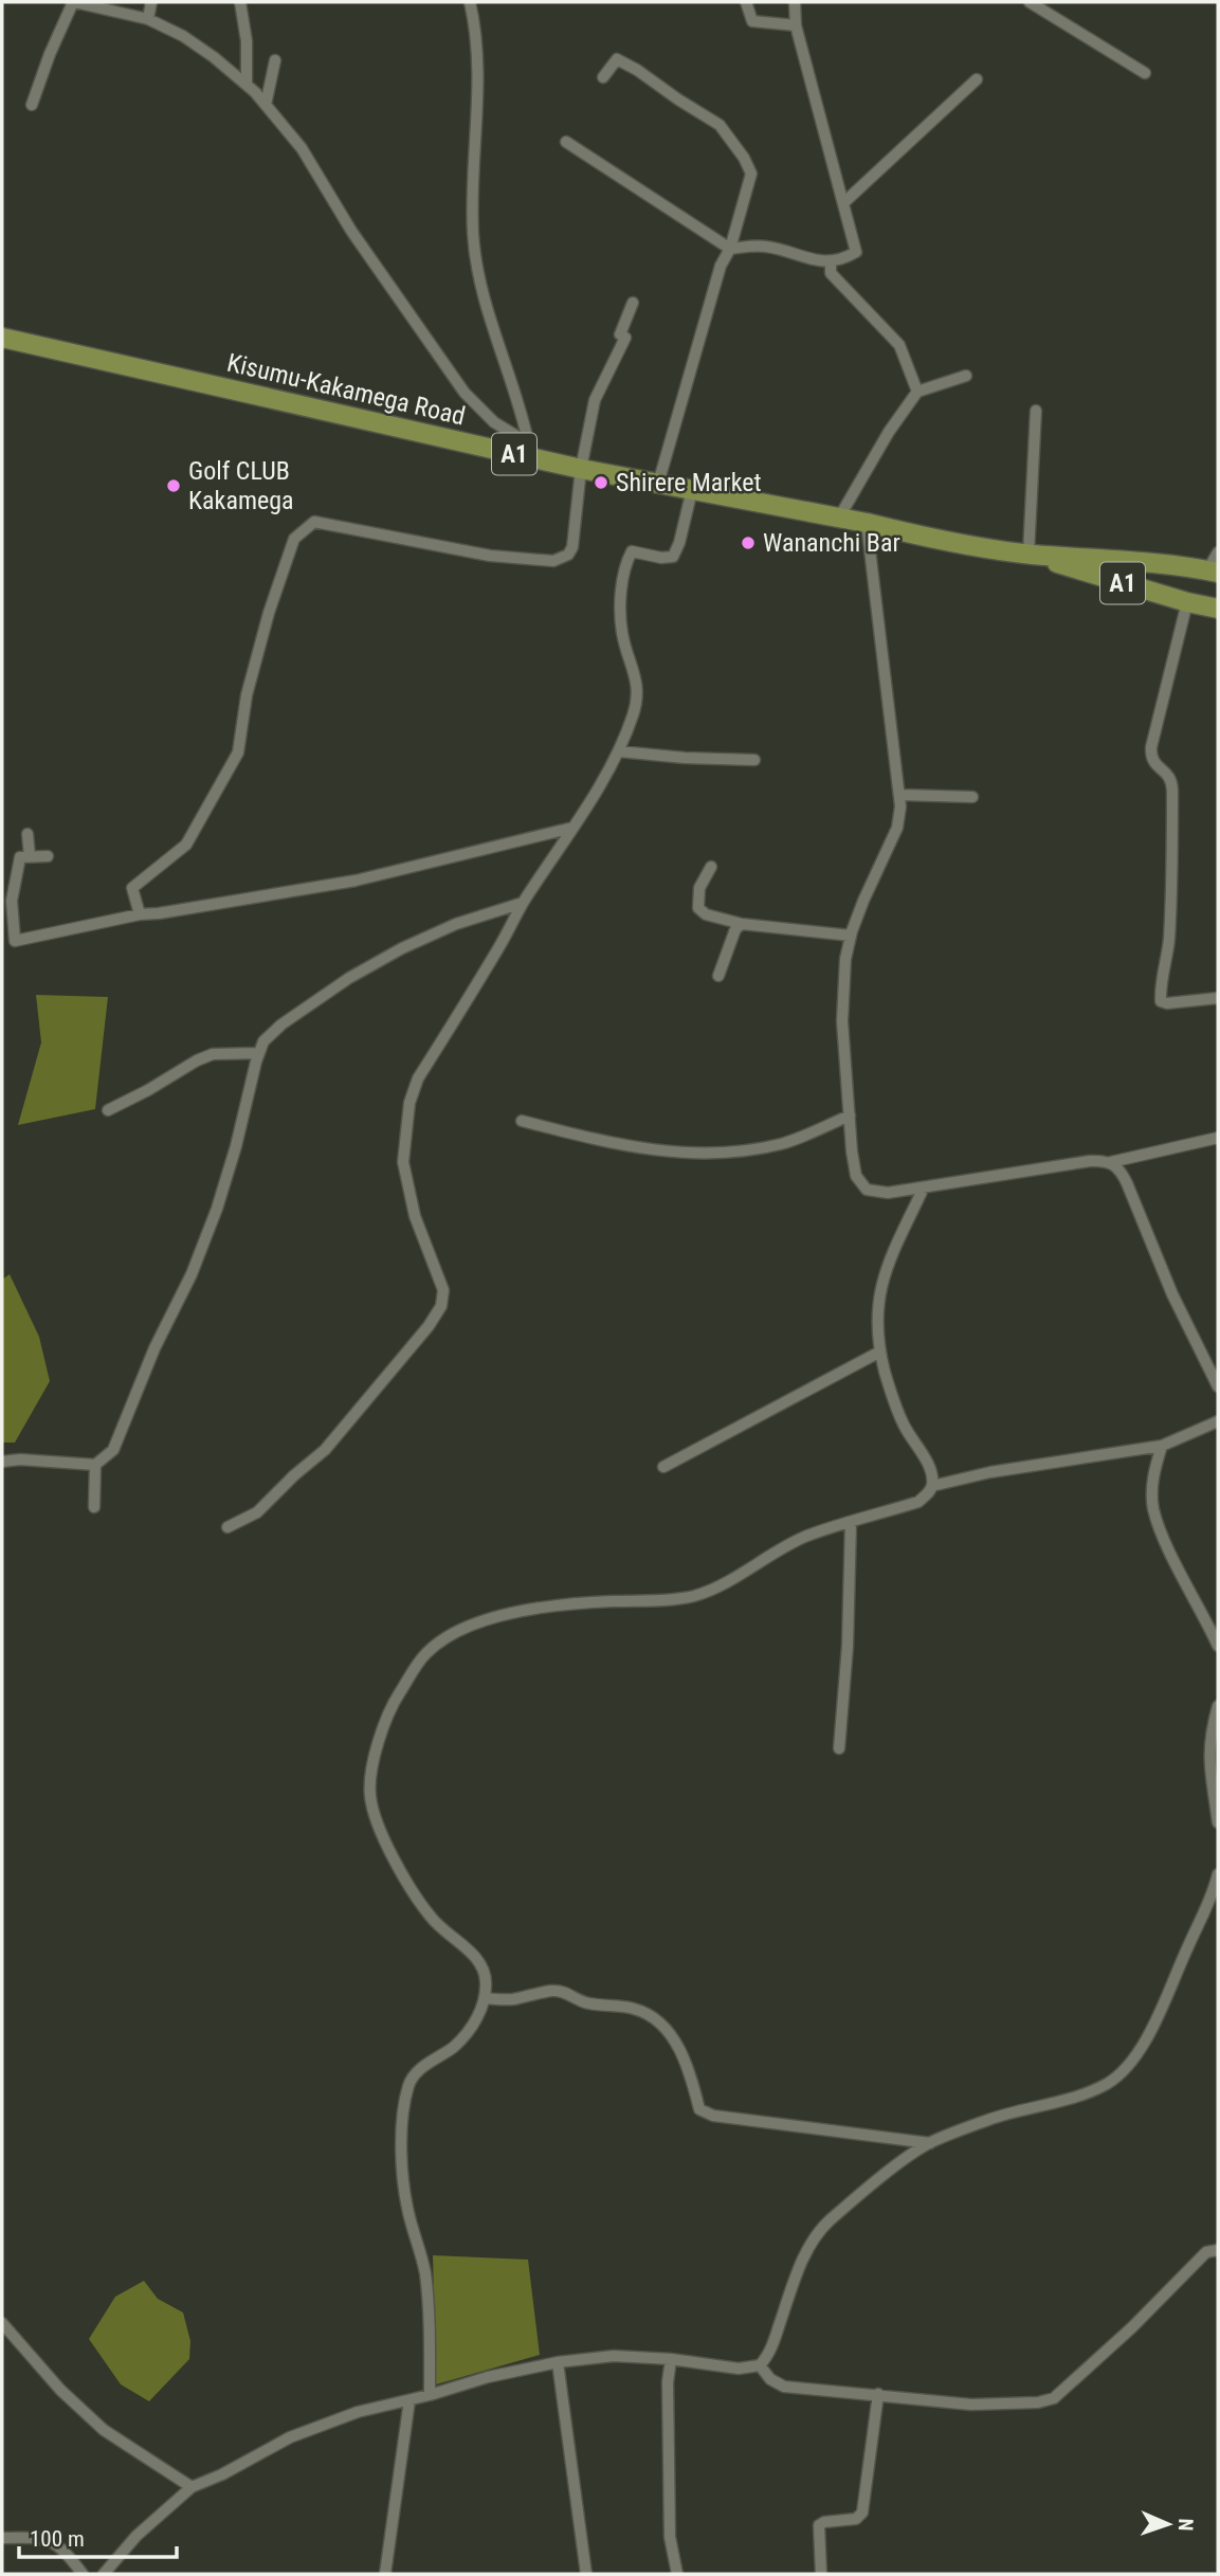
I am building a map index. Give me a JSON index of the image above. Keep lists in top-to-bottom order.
{
  "streets": {
    "highway": ["Kisumu-Kakamega Road", "A1"]
  },
  "places": ["Shirere Market", "Golf CLUB Kakamega", "Wananchi Bar"],
  "scale_bar": "100 m",
  "north": "right"
}
